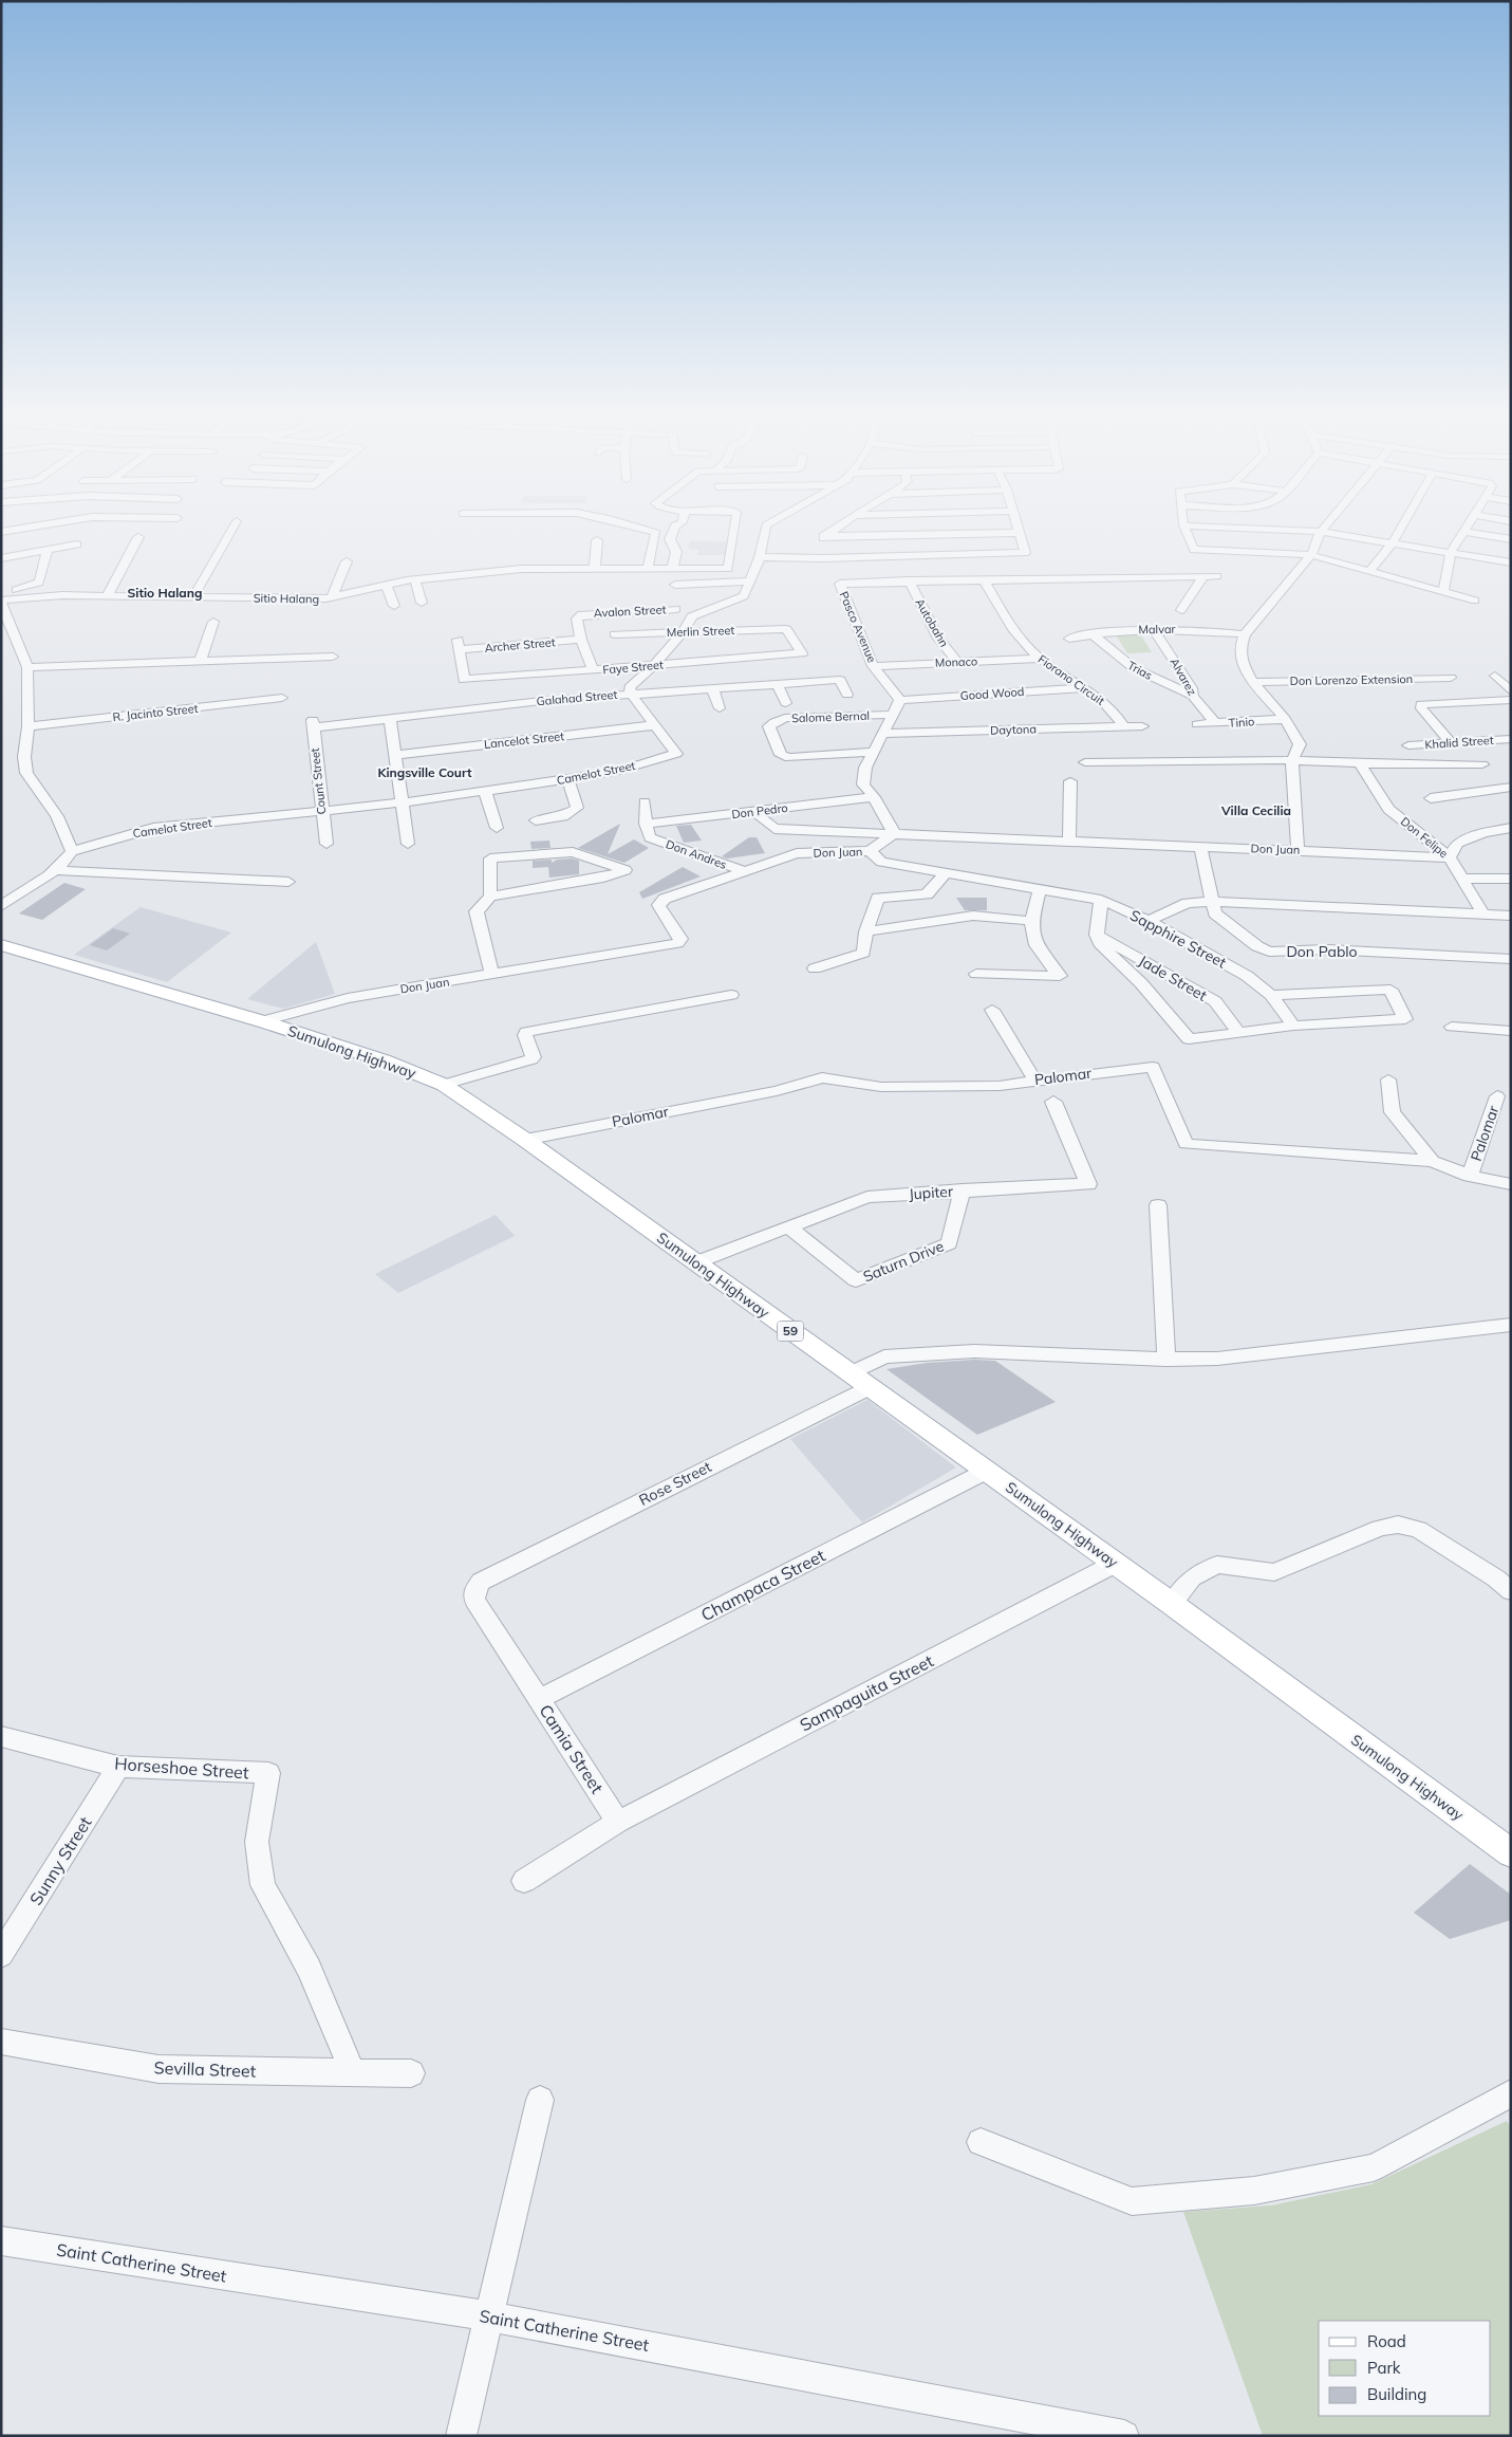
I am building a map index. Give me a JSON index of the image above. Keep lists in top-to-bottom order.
{
  "streets": {
    "main road": ["Sumulong Highway", "59"],
    "street": [
      "Sitio Halang",
      "Avalon Street",
      "Autobahn",
      "Pasco Avenue",
      "Malvar",
      "Merlin Street",
      "Archer Street",
      "Monaco",
      "Faye Street",
      "Trias",
      "Alvarez",
      "Fiorano Circuit",
      "Don Lorenzo Extension",
      "Good Wood",
      "Galahad Street",
      "R. Jacinto Street",
      "Salome Bernal",
      "Tinio",
      "Daytona",
      "Lancelot Street",
      "Khalid Street",
      "Camelot Street",
      "Count Street",
      "Don Pedro",
      "Don Felipe",
      "Don Juan",
      "Don Andres",
      "Sapphire Street",
      "Don Pablo",
      "Jade Street",
      "Palomar",
      "Jupiter",
      "Saturn Drive",
      "Rose Street",
      "Champaca Street",
      "Sampaguita Street",
      "Camia Street",
      "Horseshoe Street",
      "Sunny Street",
      "Sevilla Street",
      "Saint Catherine Street"
    ]
  },
  "crossings": [
    ["Avalon Street", "Archer Street"],
    ["Avalon Street", "Faye Street"],
    ["Autobahn", "Pasco Avenue"],
    ["Autobahn", "Monaco"],
    ["Pasco Avenue", "Monaco"],
    ["Pasco Avenue", "Good Wood"],
    ["Malvar", "Trias"],
    ["Malvar", "Alvarez"],
    ["Merlin Street", "Faye Street"],
    ["Archer Street", "Faye Street"],
    ["Monaco", "Fiorano Circuit"],
    ["Trias", "Alvarez"],
    ["Alvarez", "Tinio"],
    ["Fiorano Circuit", "Good Wood"],
    ["Fiorano Circuit", "Daytona"],
    ["Galahad Street", "Camelot Street"],
    ["Galahad Street", "Count Street"],
    ["Lancelot Street", "Camelot Street"],
    ["Camelot Street", "Count Street"],
    ["Don Pedro", "Don Andres"],
    ["Don Felipe", "Don Juan"],
    ["Don Juan", "Don Andres"],
    ["Don Juan", "Sapphire Street"],
    ["Don Juan", "Don Pablo"],
    ["Don Juan", "Sumulong Highway"],
    ["Sumulong Highway", "Palomar"],
    ["Sumulong Highway", "Jupiter"],
    ["Sumulong Highway", "Rose Street"],
    ["Sumulong Highway", "Champaca Street"],
    ["Sumulong Highway", "Sampaguita Street"],
    ["Jupiter", "Saturn Drive"],
    ["Rose Street", "Camia Street"],
    ["Champaca Street", "Camia Street"],
    ["Sampaguita Street", "Camia Street"],
    ["Horseshoe Street", "Sunny Street"],
    ["Horseshoe Street", "Sevilla Street"]
  ],
  "districts": ["Sitio Halang", "Kingsville Court", "Villa Cecilia"],
  "legend": ["Road", "Park", "Building"]
}
